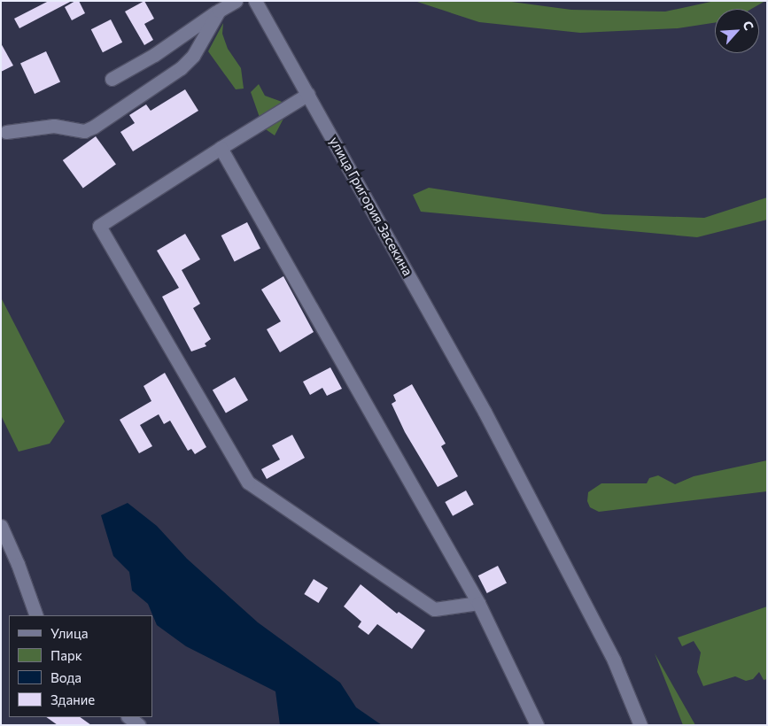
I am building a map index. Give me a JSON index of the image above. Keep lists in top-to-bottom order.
{
  "streets": {
    "street": ["улица Григория Засекина"]
  },
  "legend": [
    "Улица",
    "Парк",
    "Вода",
    "Здание"
  ],
  "north": "top right"
}
